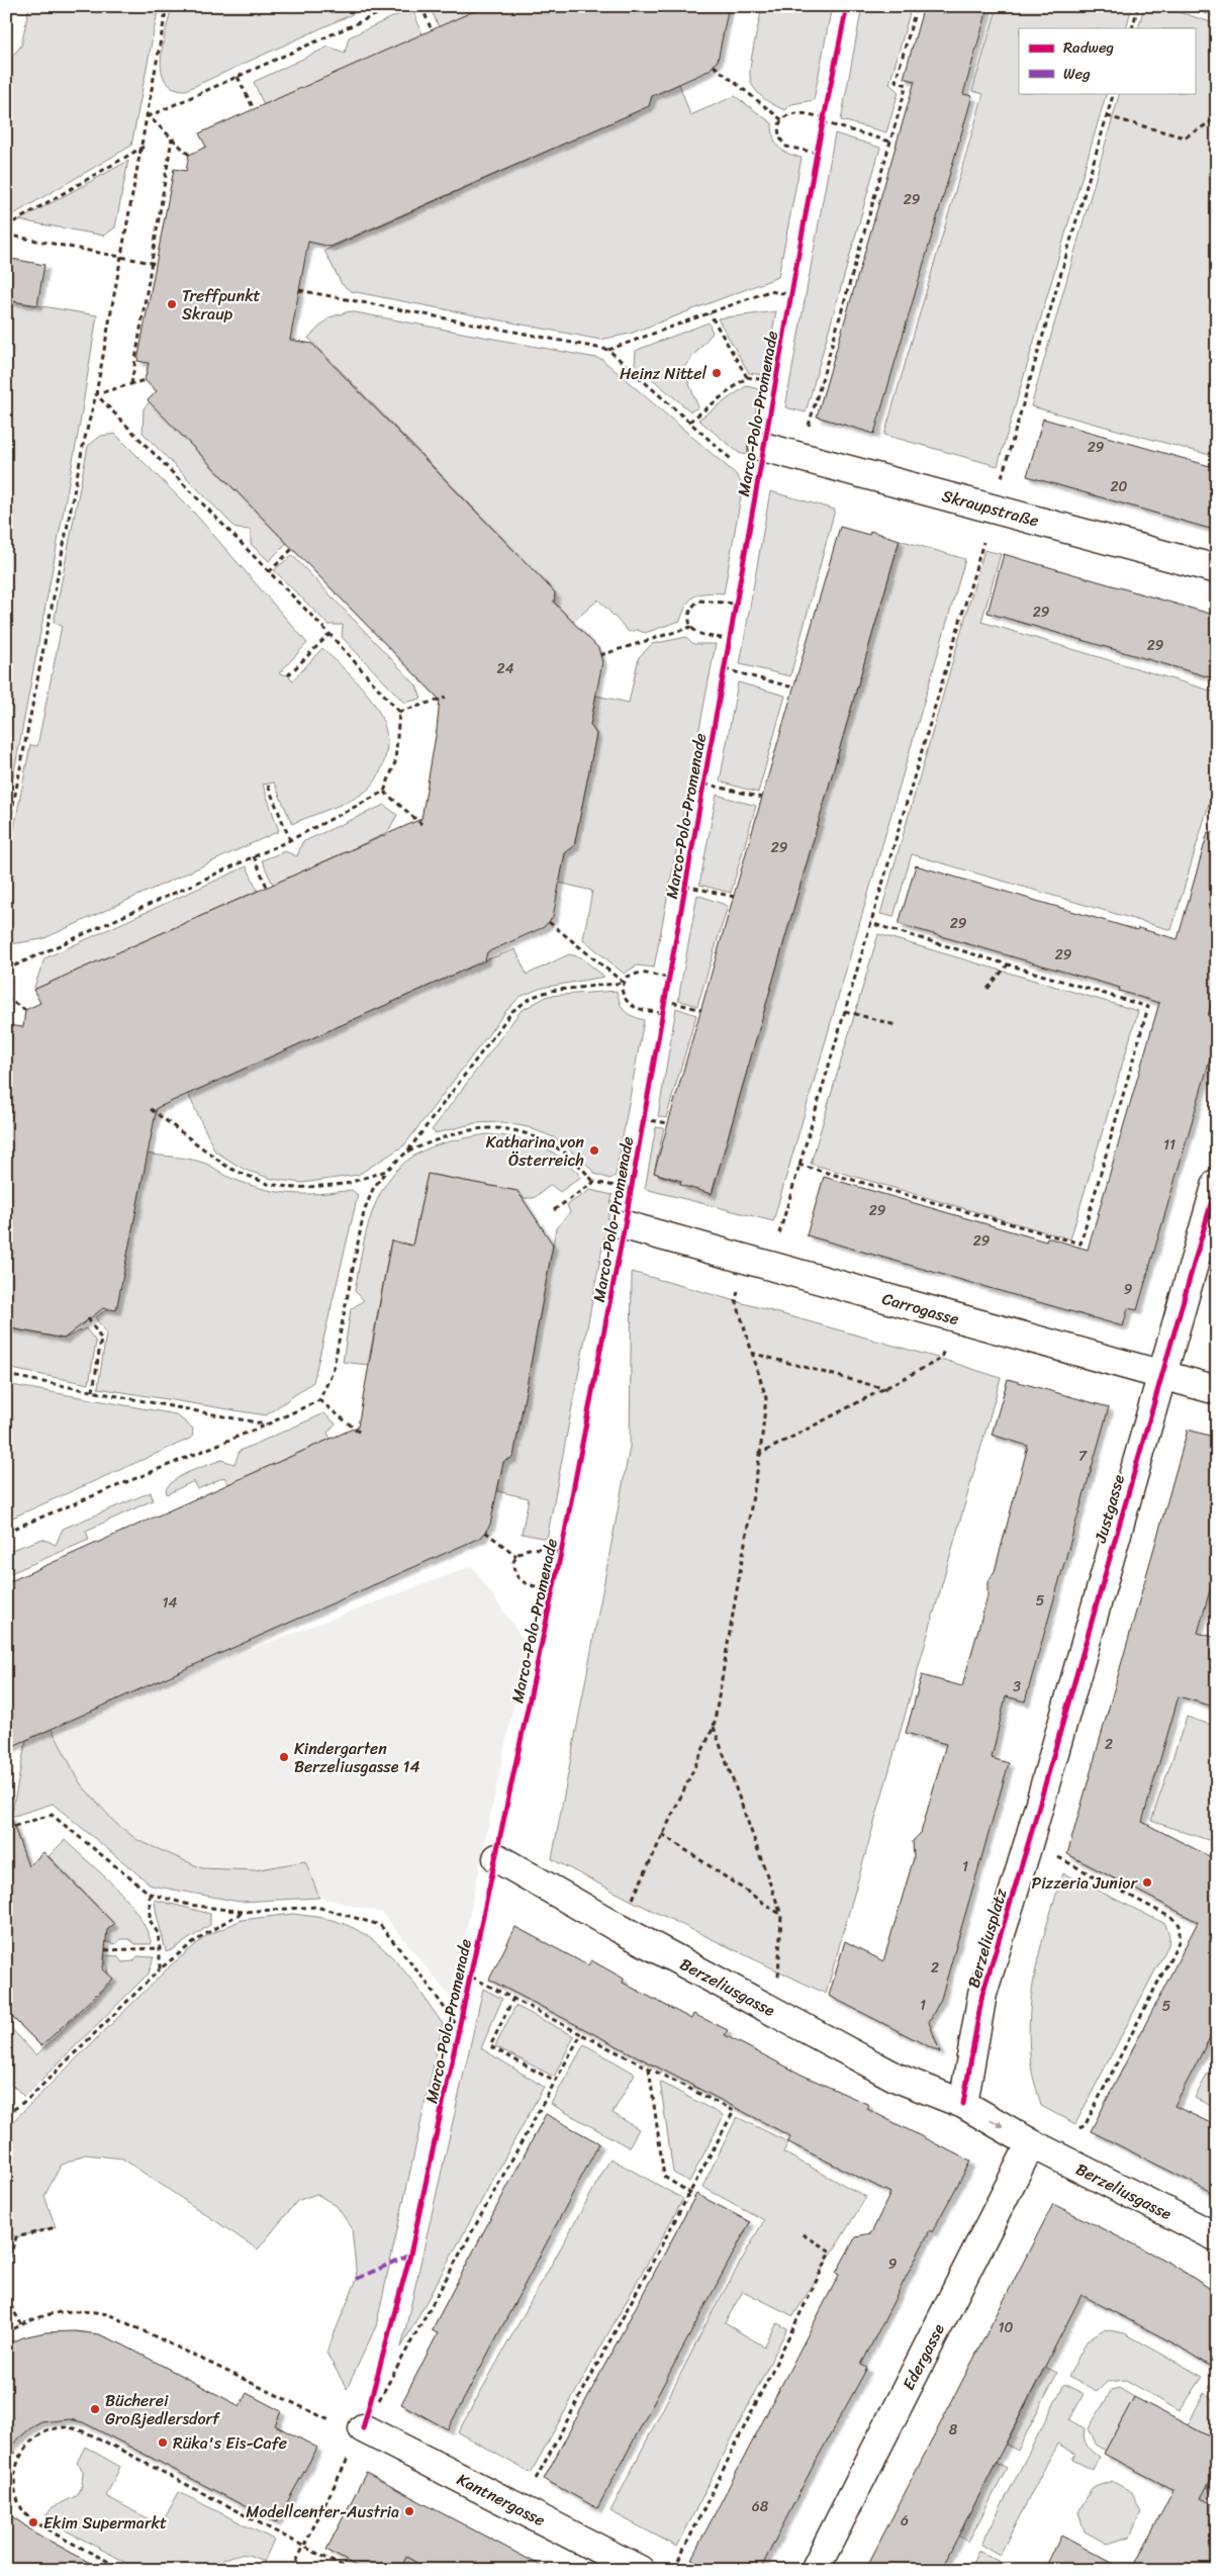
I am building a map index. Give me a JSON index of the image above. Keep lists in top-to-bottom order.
{
  "streets": {
    "street": [
      "Skraupstraße",
      "Carrogasse",
      "Justgasse",
      "Berzeliusplatz",
      "Berzeliusgasse",
      "Edergasse",
      "Kantnergasse"
    ],
    "cycle path": ["Marco-Polo-Promenade"]
  },
  "crossings": [
    ["Marco-Polo-Promenade", "Carrogasse"],
    ["Carrogasse", "Justgasse"],
    ["Justgasse", "Berzeliusplatz"],
    ["Berzeliusplatz", "Berzeliusgasse"],
    ["Berzeliusgasse", "Edergasse"]
  ],
  "places": [
    "Treffpunkt Skraup",
    "Heinz Nittel",
    "Katharina von Österreich",
    "Kindergarten Berzeliusgasse 14",
    "Pizzeria Junior",
    "Bücherei Großjedlersdorf",
    "Rüka's Eis-Cafe",
    "Modellcenter-Austria",
    "Ekim Supermarkt"
  ],
  "house_numbers": [
    "29",
    "29",
    "20",
    "29",
    "29",
    "24",
    "29",
    "29",
    "29",
    "11",
    "29",
    "29",
    "9",
    "7",
    "5",
    "14",
    "3",
    "2",
    "1",
    "2",
    "1",
    "5",
    "9",
    "10",
    "8",
    "68",
    "6"
  ],
  "legend": ["Radweg", "Weg"]
}
